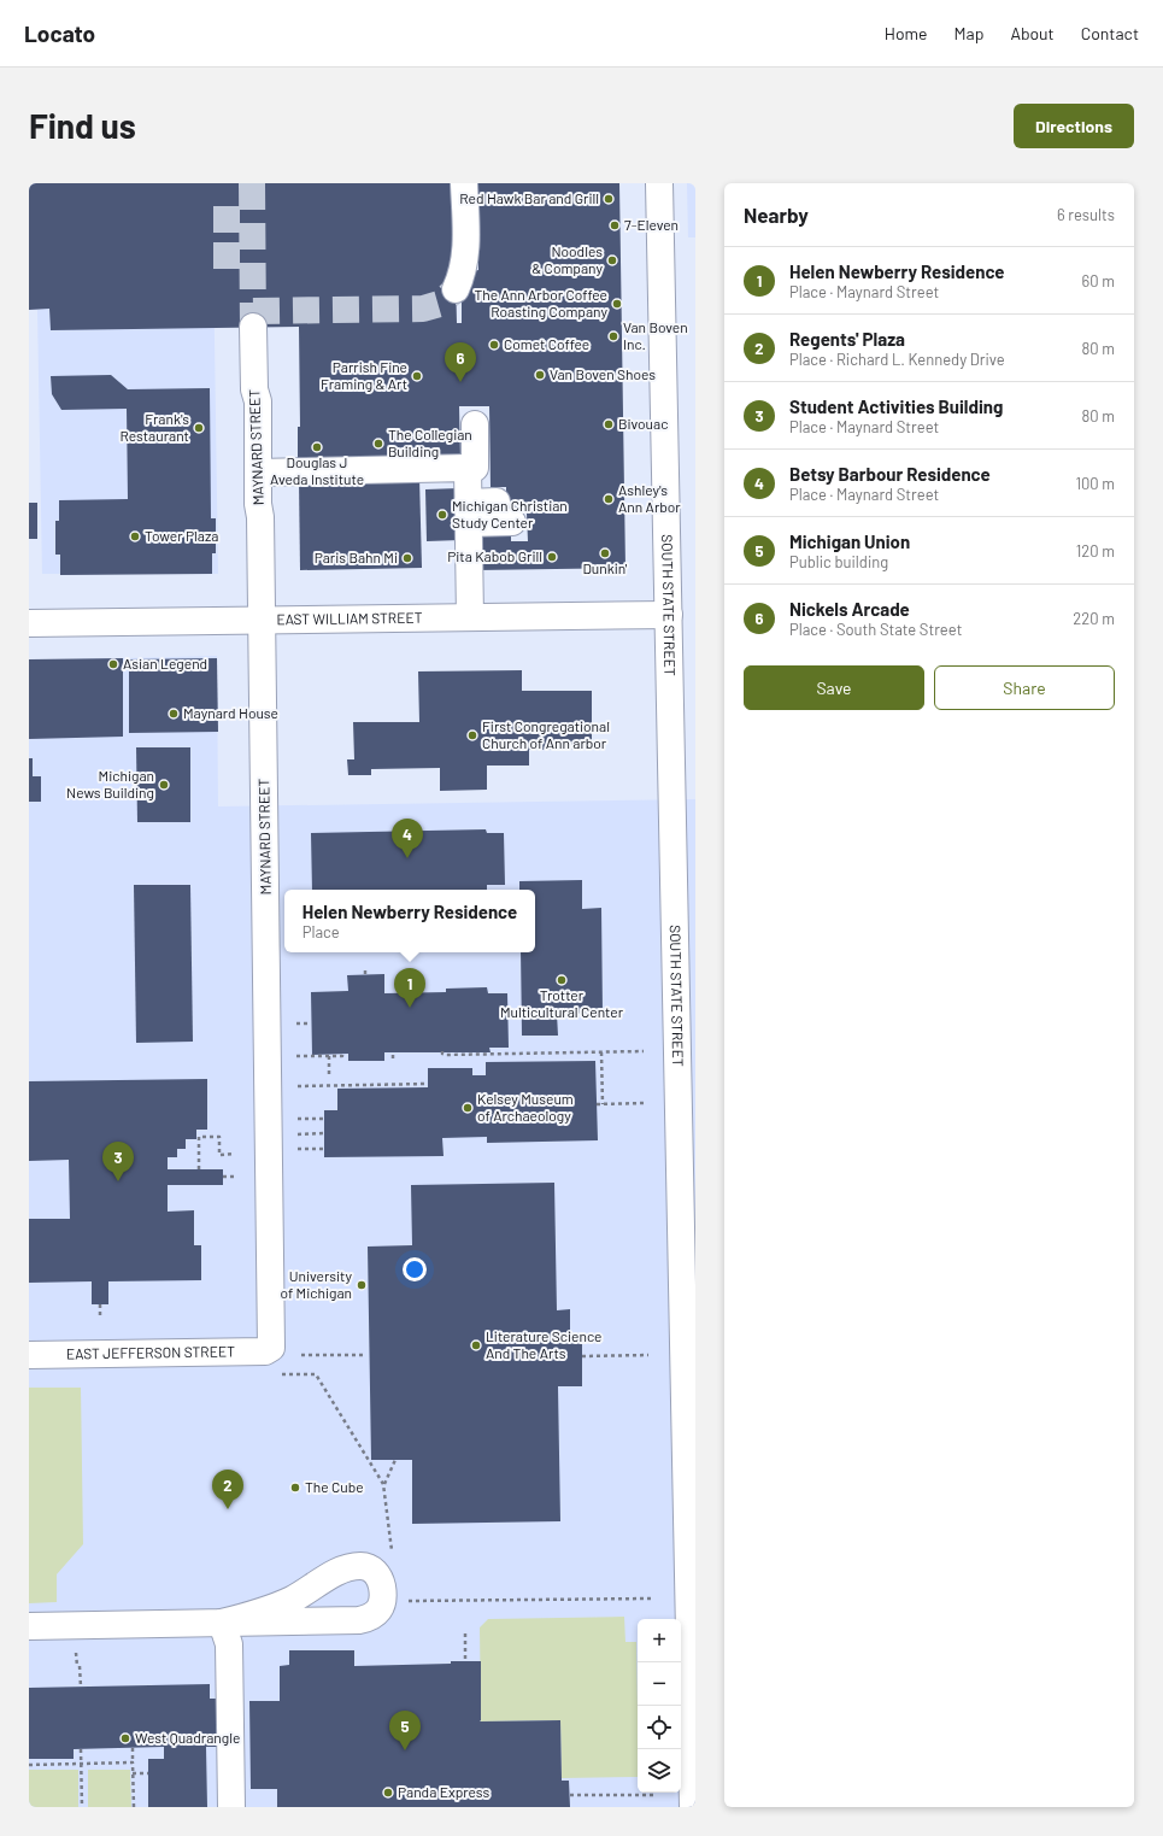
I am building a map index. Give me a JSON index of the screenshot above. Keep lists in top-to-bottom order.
{
  "streets": {
    "street": [
      "MAYNARD STREET",
      "SOUTH STATE STREET",
      "EAST WILLIAM STREET",
      "EAST JEFFERSON STREET"
    ]
  },
  "crossings": [
    ["MAYNARD STREET", "EAST WILLIAM STREET"],
    ["MAYNARD STREET", "EAST JEFFERSON STREET"],
    ["SOUTH STATE STREET", "EAST WILLIAM STREET"]
  ],
  "places": [
    "Red Hawk Bar and Grill",
    "7-Eleven",
    "Noodles & Company",
    "The Ann Arbor Coffee Roasting Company",
    "Van Boven Inc.",
    "Comet Coffee",
    "Van Boven Shoes",
    "Parrish Fine Framing & Art",
    "Bivouac",
    "Frank's Restaurant",
    "The Collegian Building",
    "Douglas J Aveda Institute",
    "Ashley's Ann Arbor",
    "Michigan Christian Study Center",
    "Tower Plaza",
    "Dunkin'",
    "Pita Kabob Grill",
    "Paris Bahn Mi",
    "Asian Legend",
    "Maynard House",
    "First Congregational Church of Ann arbor",
    "Michigan News Building",
    "Trotter Multicultural Center",
    "Kelsey Museum of Archaeology",
    "University of Michigan",
    "Literature Science And The Arts",
    "The Cube",
    "West Quadrangle",
    "Panda Express"
  ],
  "page": {
    "header": "Locato",
    "nav": [
      "Home",
      "Map",
      "About",
      "Contact"
    ],
    "buttons": [
      "Directions",
      ["Save", "Share"]
    ],
    "title": "Find us",
    "heading": ["Nearby", "6 results"],
    "list": [
      {
        "mark": "1",
        "name": "Helen Newberry Residence",
        "note": "Place · Maynard Street",
        "value": "60 m"
      },
      {
        "mark": "2",
        "name": "Regents' Plaza",
        "note": "Place · Richard L. Kennedy Drive",
        "value": "80 m"
      },
      {
        "mark": "3",
        "name": "Student Activities Building",
        "note": "Place · Maynard Street",
        "value": "80 m"
      },
      {
        "mark": "4",
        "name": "Betsy Barbour Residence",
        "note": "Place · Maynard Street",
        "value": "100 m"
      },
      {
        "mark": "5",
        "name": "Michigan Union",
        "note": "Public building",
        "value": "120 m"
      },
      {
        "mark": "6",
        "name": "Nickels Arcade",
        "note": "Place · South State Street",
        "value": "220 m"
      }
    ],
    "pins": [
      "6",
      "4",
      "1",
      "3",
      "2",
      "5"
    ],
    "popup": ["Helen Newberry Residence", "Place"],
    "map_buttons": ["+", "−"]
  }
}
